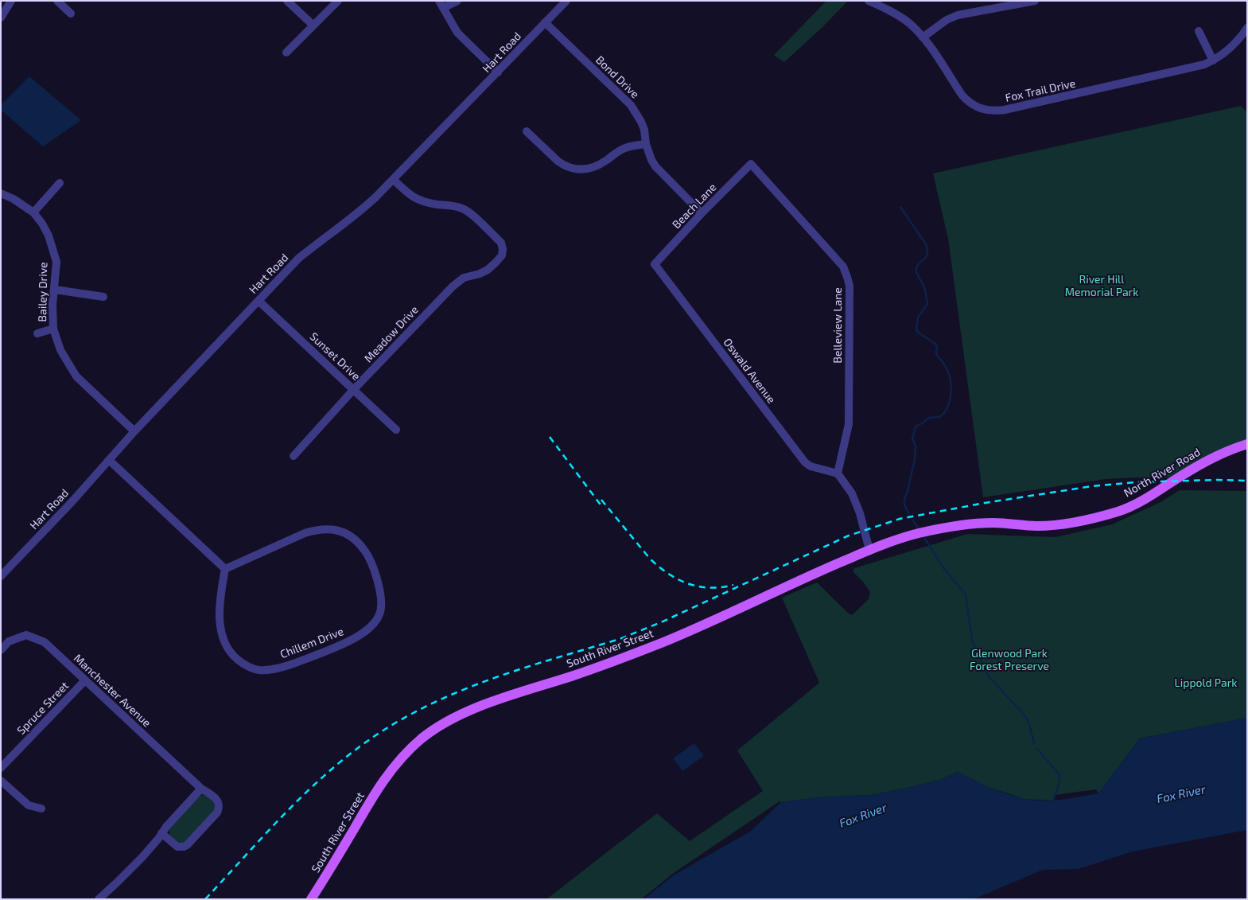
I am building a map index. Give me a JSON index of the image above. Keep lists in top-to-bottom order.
{
  "streets": {
    "main road": ["North River Road", "South River Street"],
    "street": [
      "Hart Road",
      "Bond Drive",
      "Fox Trail Drive",
      "Beach Lane",
      "Bailey Drive",
      "Belleview Lane",
      "Meadow Drive",
      "Sunset Drive",
      "Oswald Avenue",
      "Chillem Drive",
      "Manchester Avenue",
      "Spruce Street"
    ]
  },
  "crossings": [
    ["Hart Road", "Bond Drive"],
    ["Hart Road", "Bailey Drive"],
    ["Hart Road", "Meadow Drive"],
    ["Hart Road", "Sunset Drive"],
    ["Bond Drive", "Beach Lane"],
    ["Beach Lane", "Belleview Lane"],
    ["Beach Lane", "Oswald Avenue"],
    ["Belleview Lane", "Oswald Avenue"],
    ["Meadow Drive", "Sunset Drive"],
    ["North River Road", "South River Street"],
    ["Manchester Avenue", "Spruce Street"]
  ],
  "water": ["Fox River"],
  "parks": ["River Hill Memorial Park", "Glenwood Park Forest Preserve", "Lippold Park"]
}
